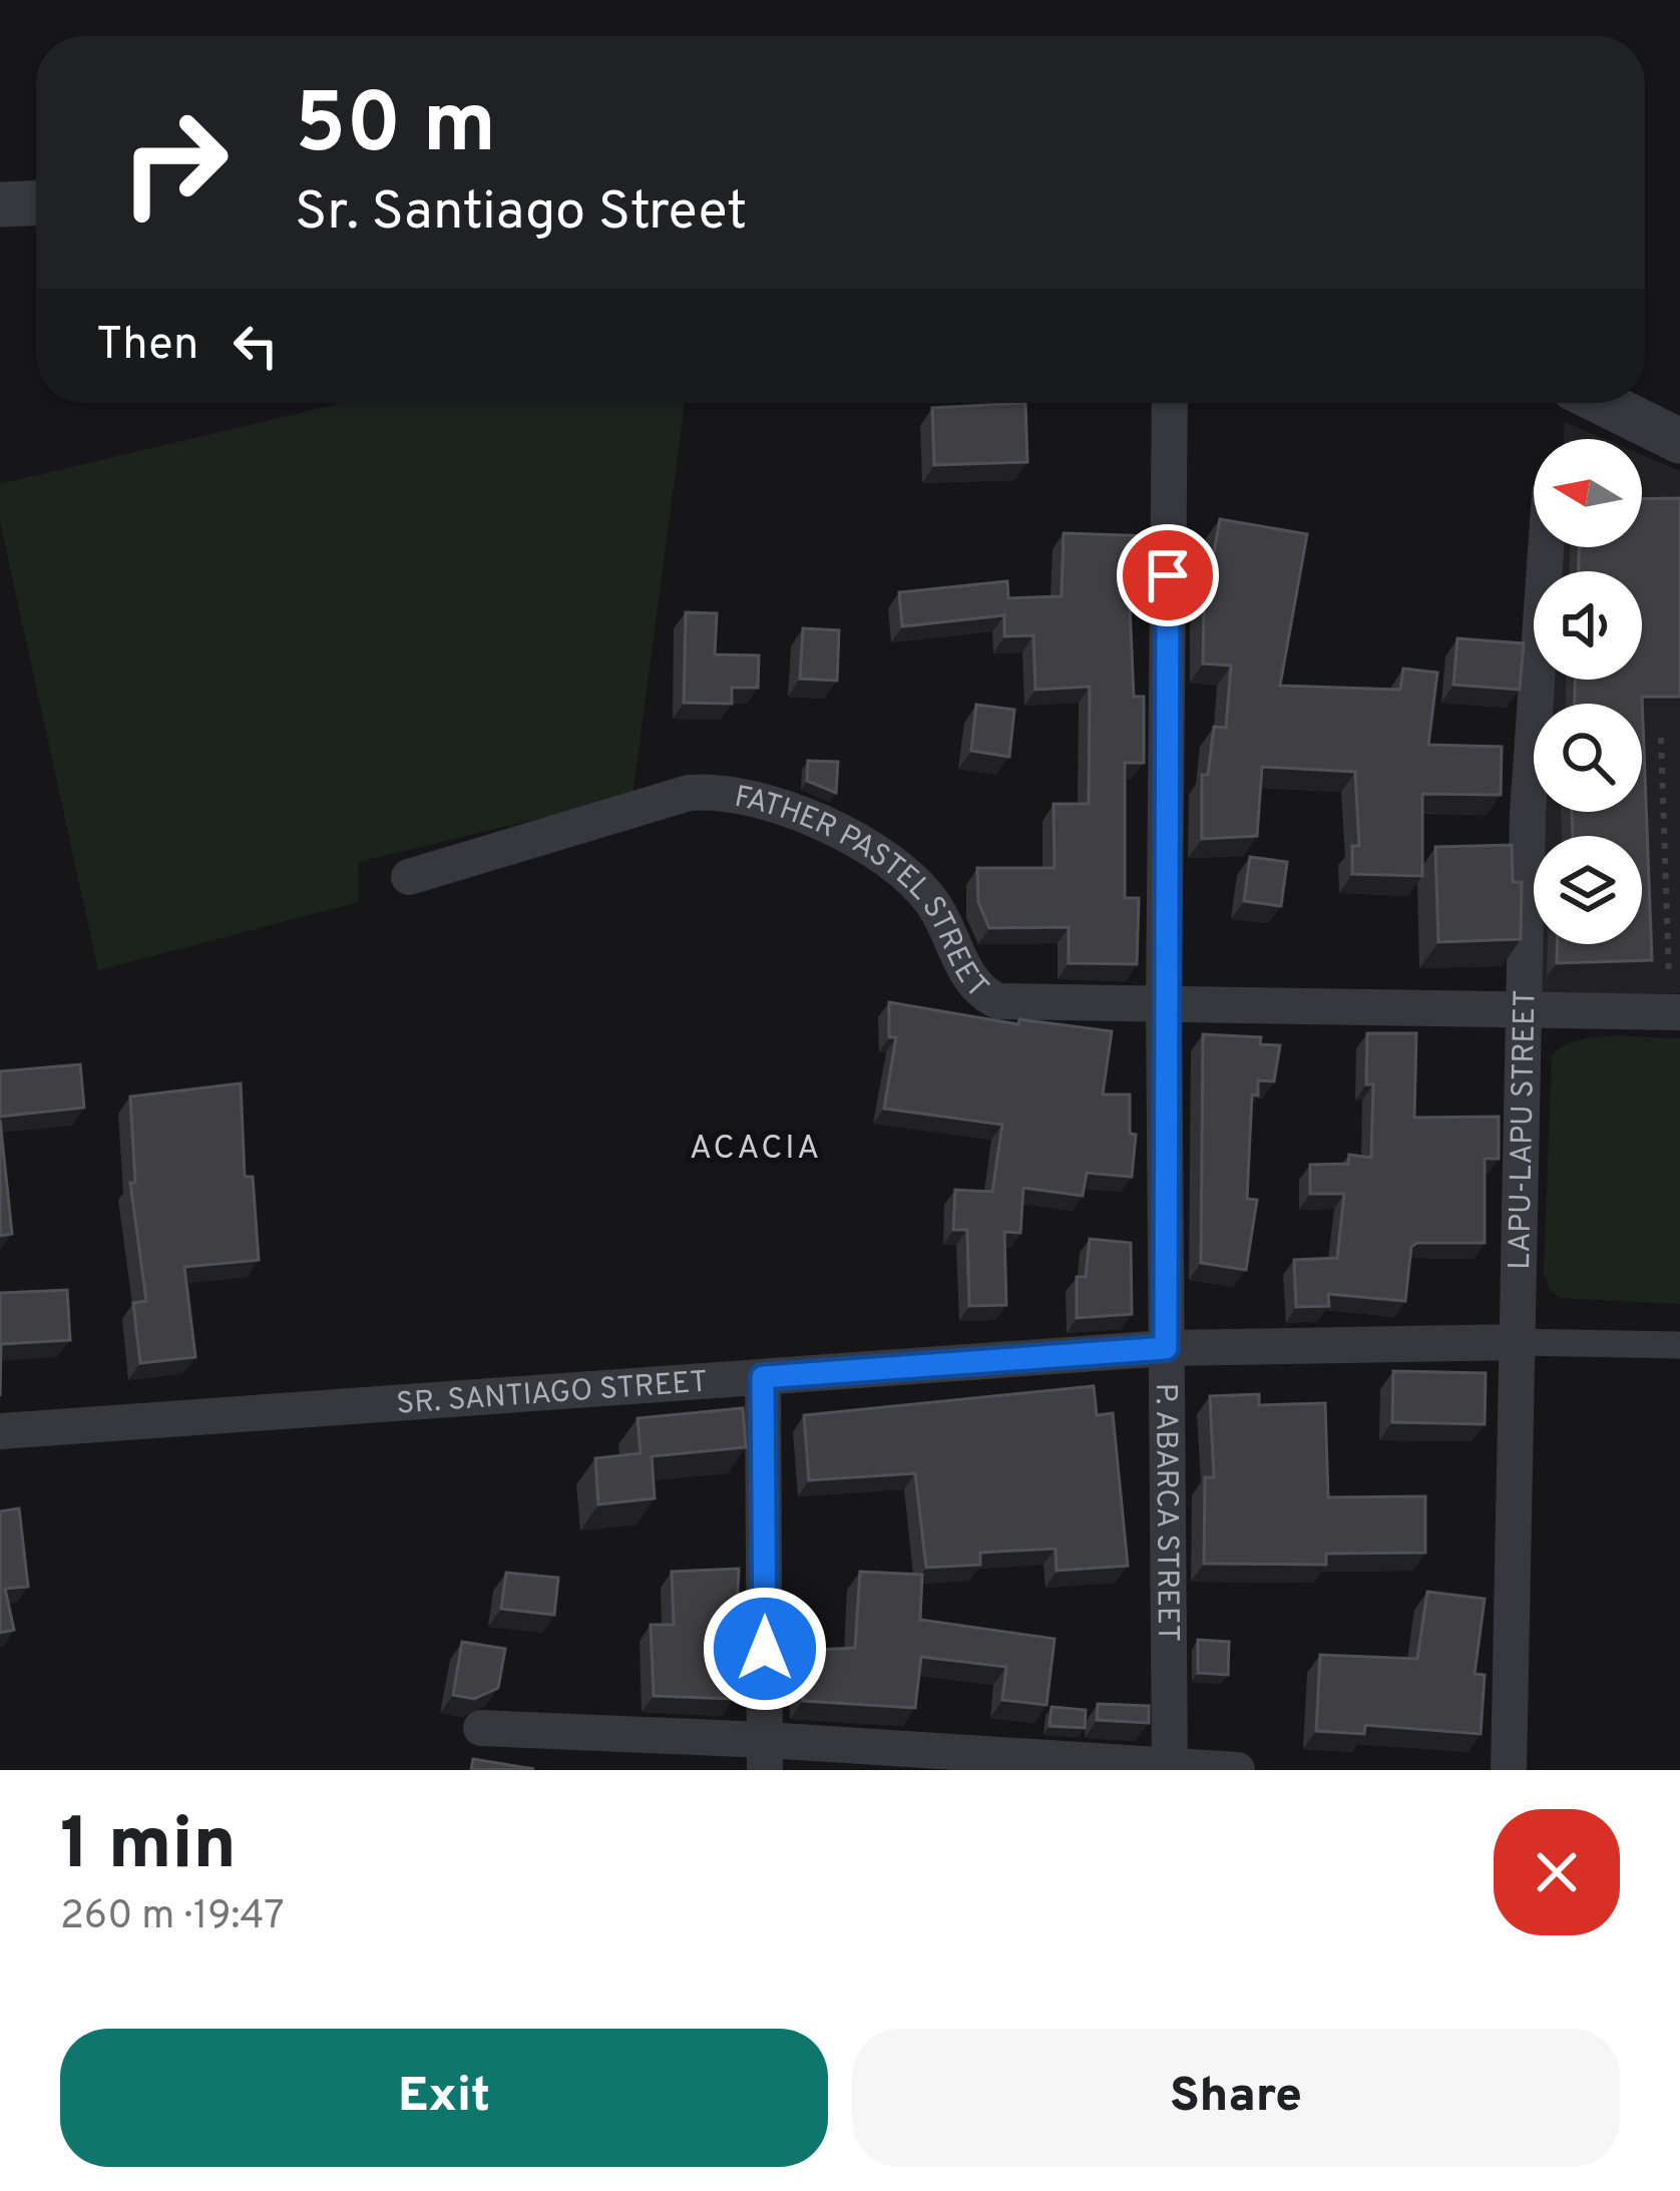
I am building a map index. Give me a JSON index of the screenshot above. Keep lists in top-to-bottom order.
{
  "streets": {
    "street": [
      "FATHER PASTEL STREET",
      "LAPU-LAPU STREET",
      "SR. SANTIAGO STREET",
      "P. ABARCA STREET"
    ]
  },
  "crossings": [
    ["FATHER PASTEL STREET", "LAPU-LAPU STREET"],
    ["FATHER PASTEL STREET", "P. ABARCA STREET"],
    ["LAPU-LAPU STREET", "SR. SANTIAGO STREET"],
    ["SR. SANTIAGO STREET", "P. ABARCA STREET"]
  ],
  "districts": ["ACACIA"],
  "north": "left",
  "page": {
    "turn": ["50 m", "Sr. Santiago Street"],
    "then": "Then",
    "heading": ["1 min", "260 m · 19:47"],
    "buttons": ["Exit", "Share"]
  }
}
